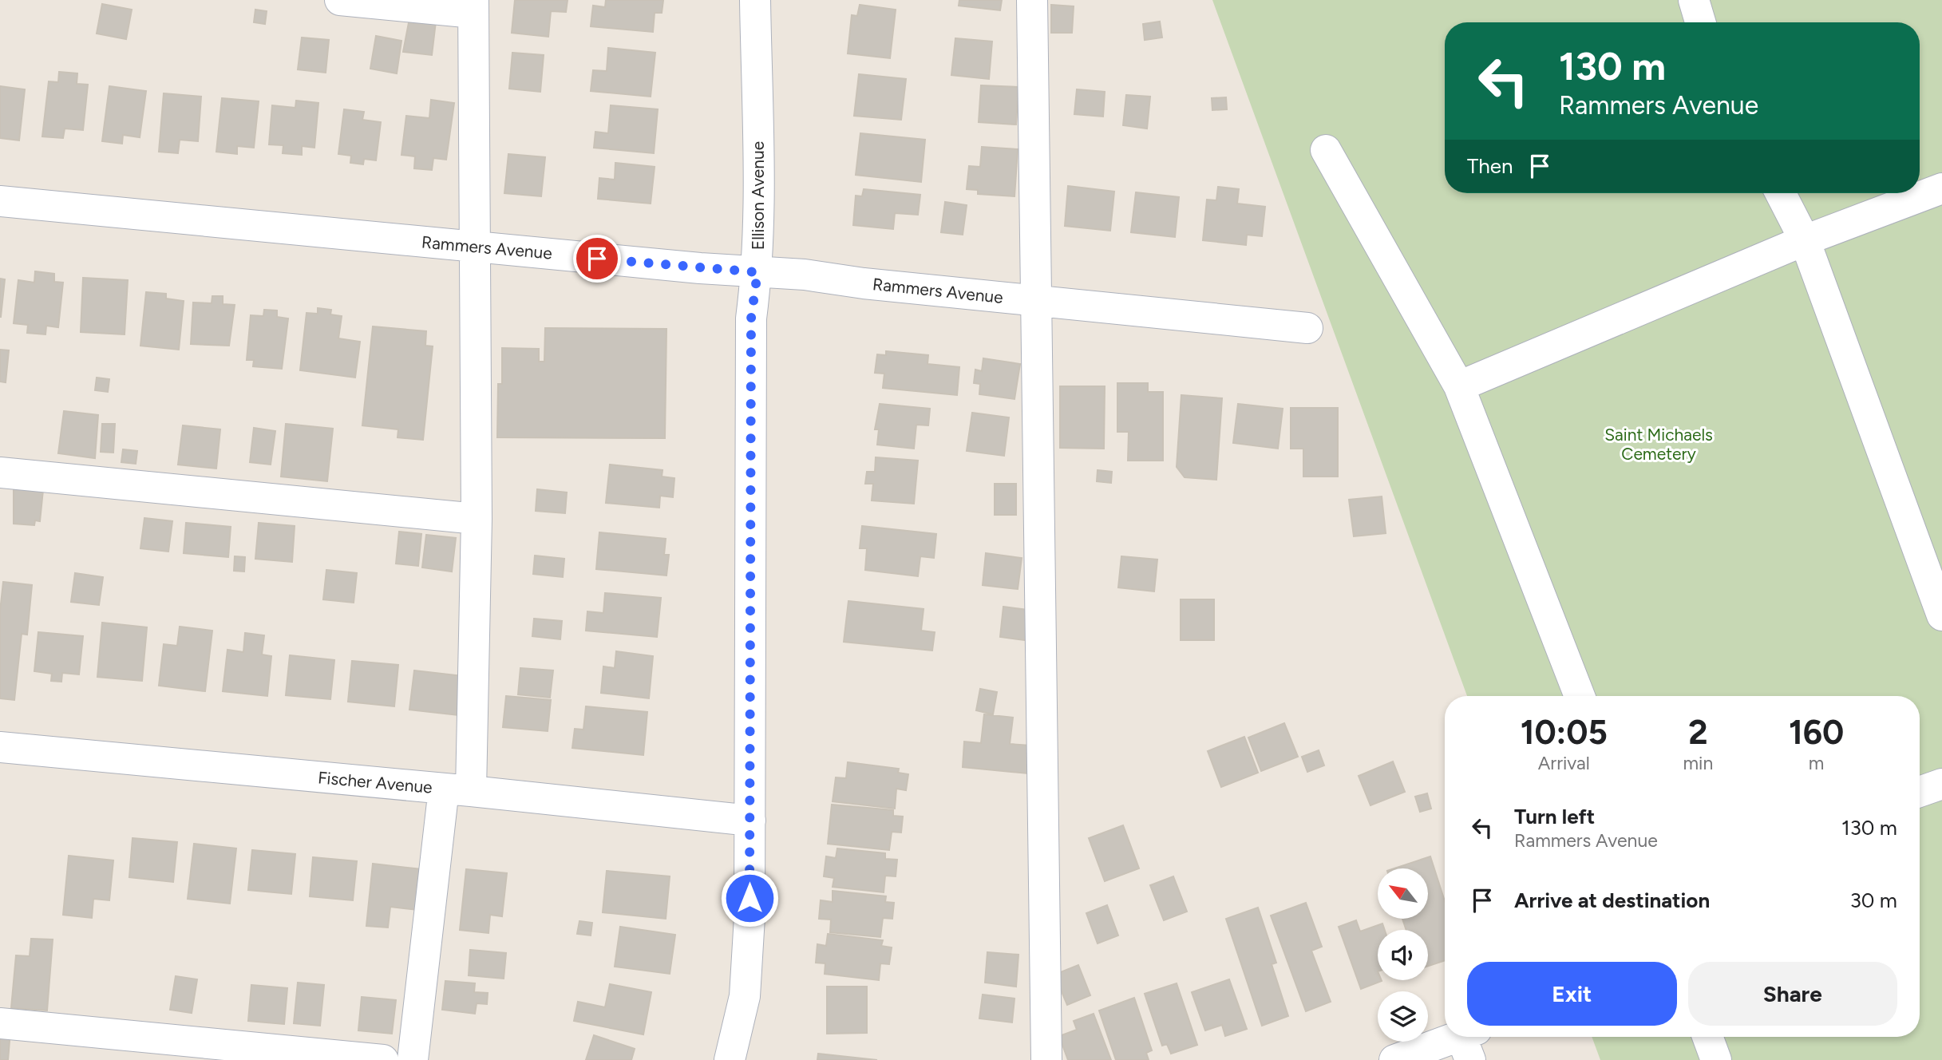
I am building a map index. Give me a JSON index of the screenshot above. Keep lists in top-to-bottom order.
{
  "streets": {
    "street": ["Ellison Avenue", "Rammers Avenue", "Fischer Avenue"]
  },
  "crossings": [
    ["Ellison Avenue", "Rammers Avenue"],
    ["Ellison Avenue", "Fischer Avenue"]
  ],
  "parks": ["Saint Michaels Cemetery"],
  "north": "top left",
  "page": {
    "turn": ["130 m", "Rammers Avenue"],
    "then": "Then",
    "eta": [
      "10:05",
      "Arrival",
      "2",
      "min",
      "160",
      "m"
    ],
    "list": [
      {
        "name": "Turn left",
        "note": "Rammers Avenue",
        "value": "130 m"
      },
      {
        "name": "Arrive at destination",
        "value": "30 m"
      }
    ],
    "buttons": ["Exit", "Share"]
  }
}
